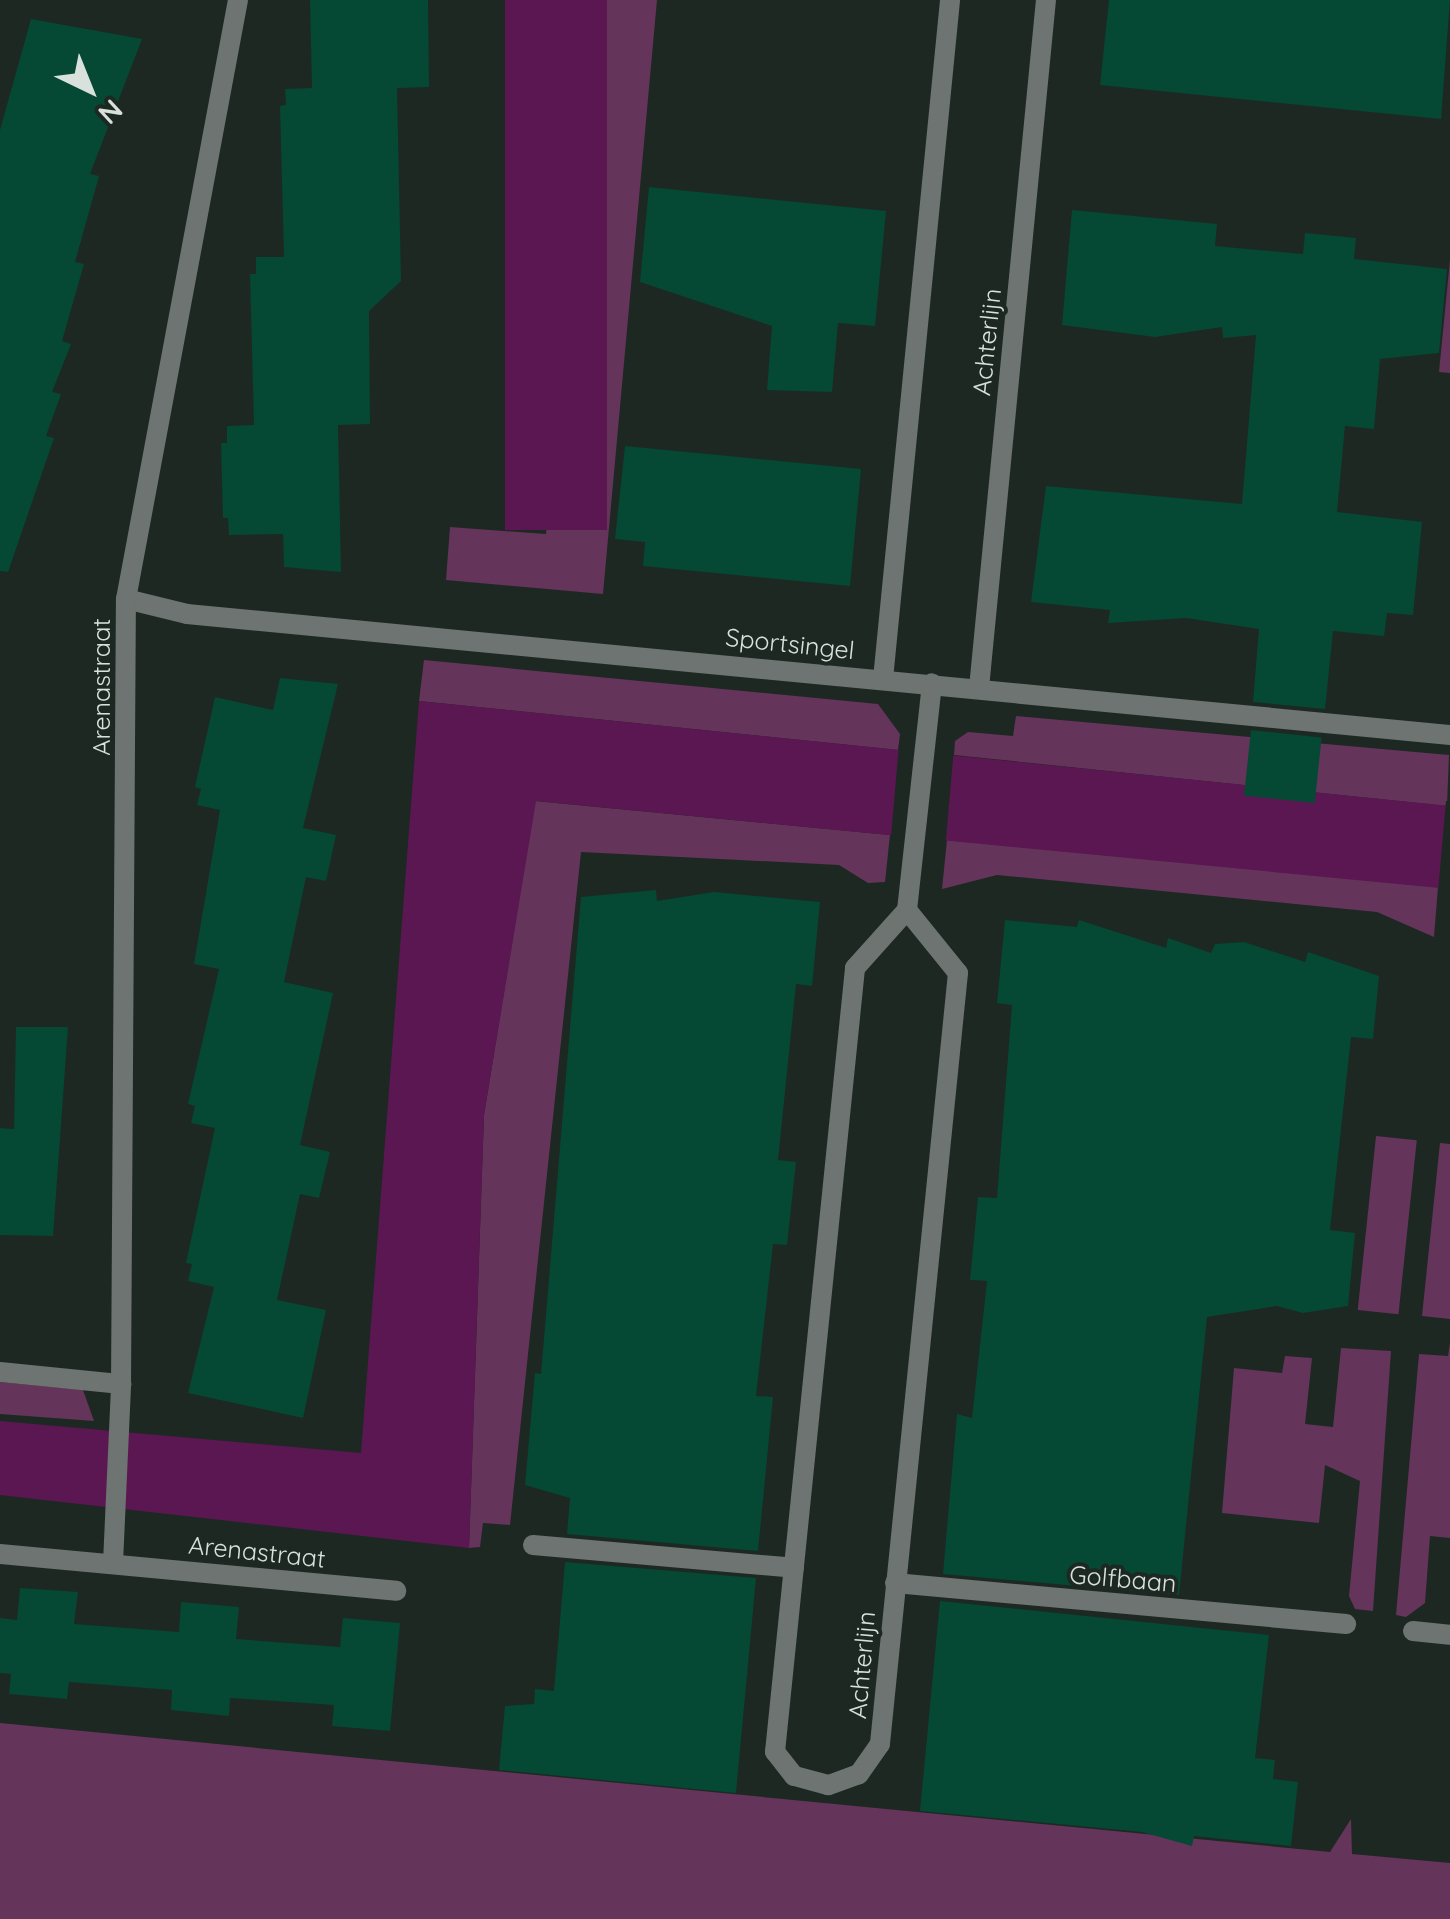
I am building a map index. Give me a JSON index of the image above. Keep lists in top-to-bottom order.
{
  "streets": {
    "street": [
      "Achterlijn",
      "Sportsingel",
      "Arenastraat",
      "Golfbaan"
    ]
  },
  "crossings": [
    ["Achterlijn", "Sportsingel"],
    ["Achterlijn", "Golfbaan"],
    ["Sportsingel", "Arenastraat"]
  ],
  "north": "bottom right"
}
